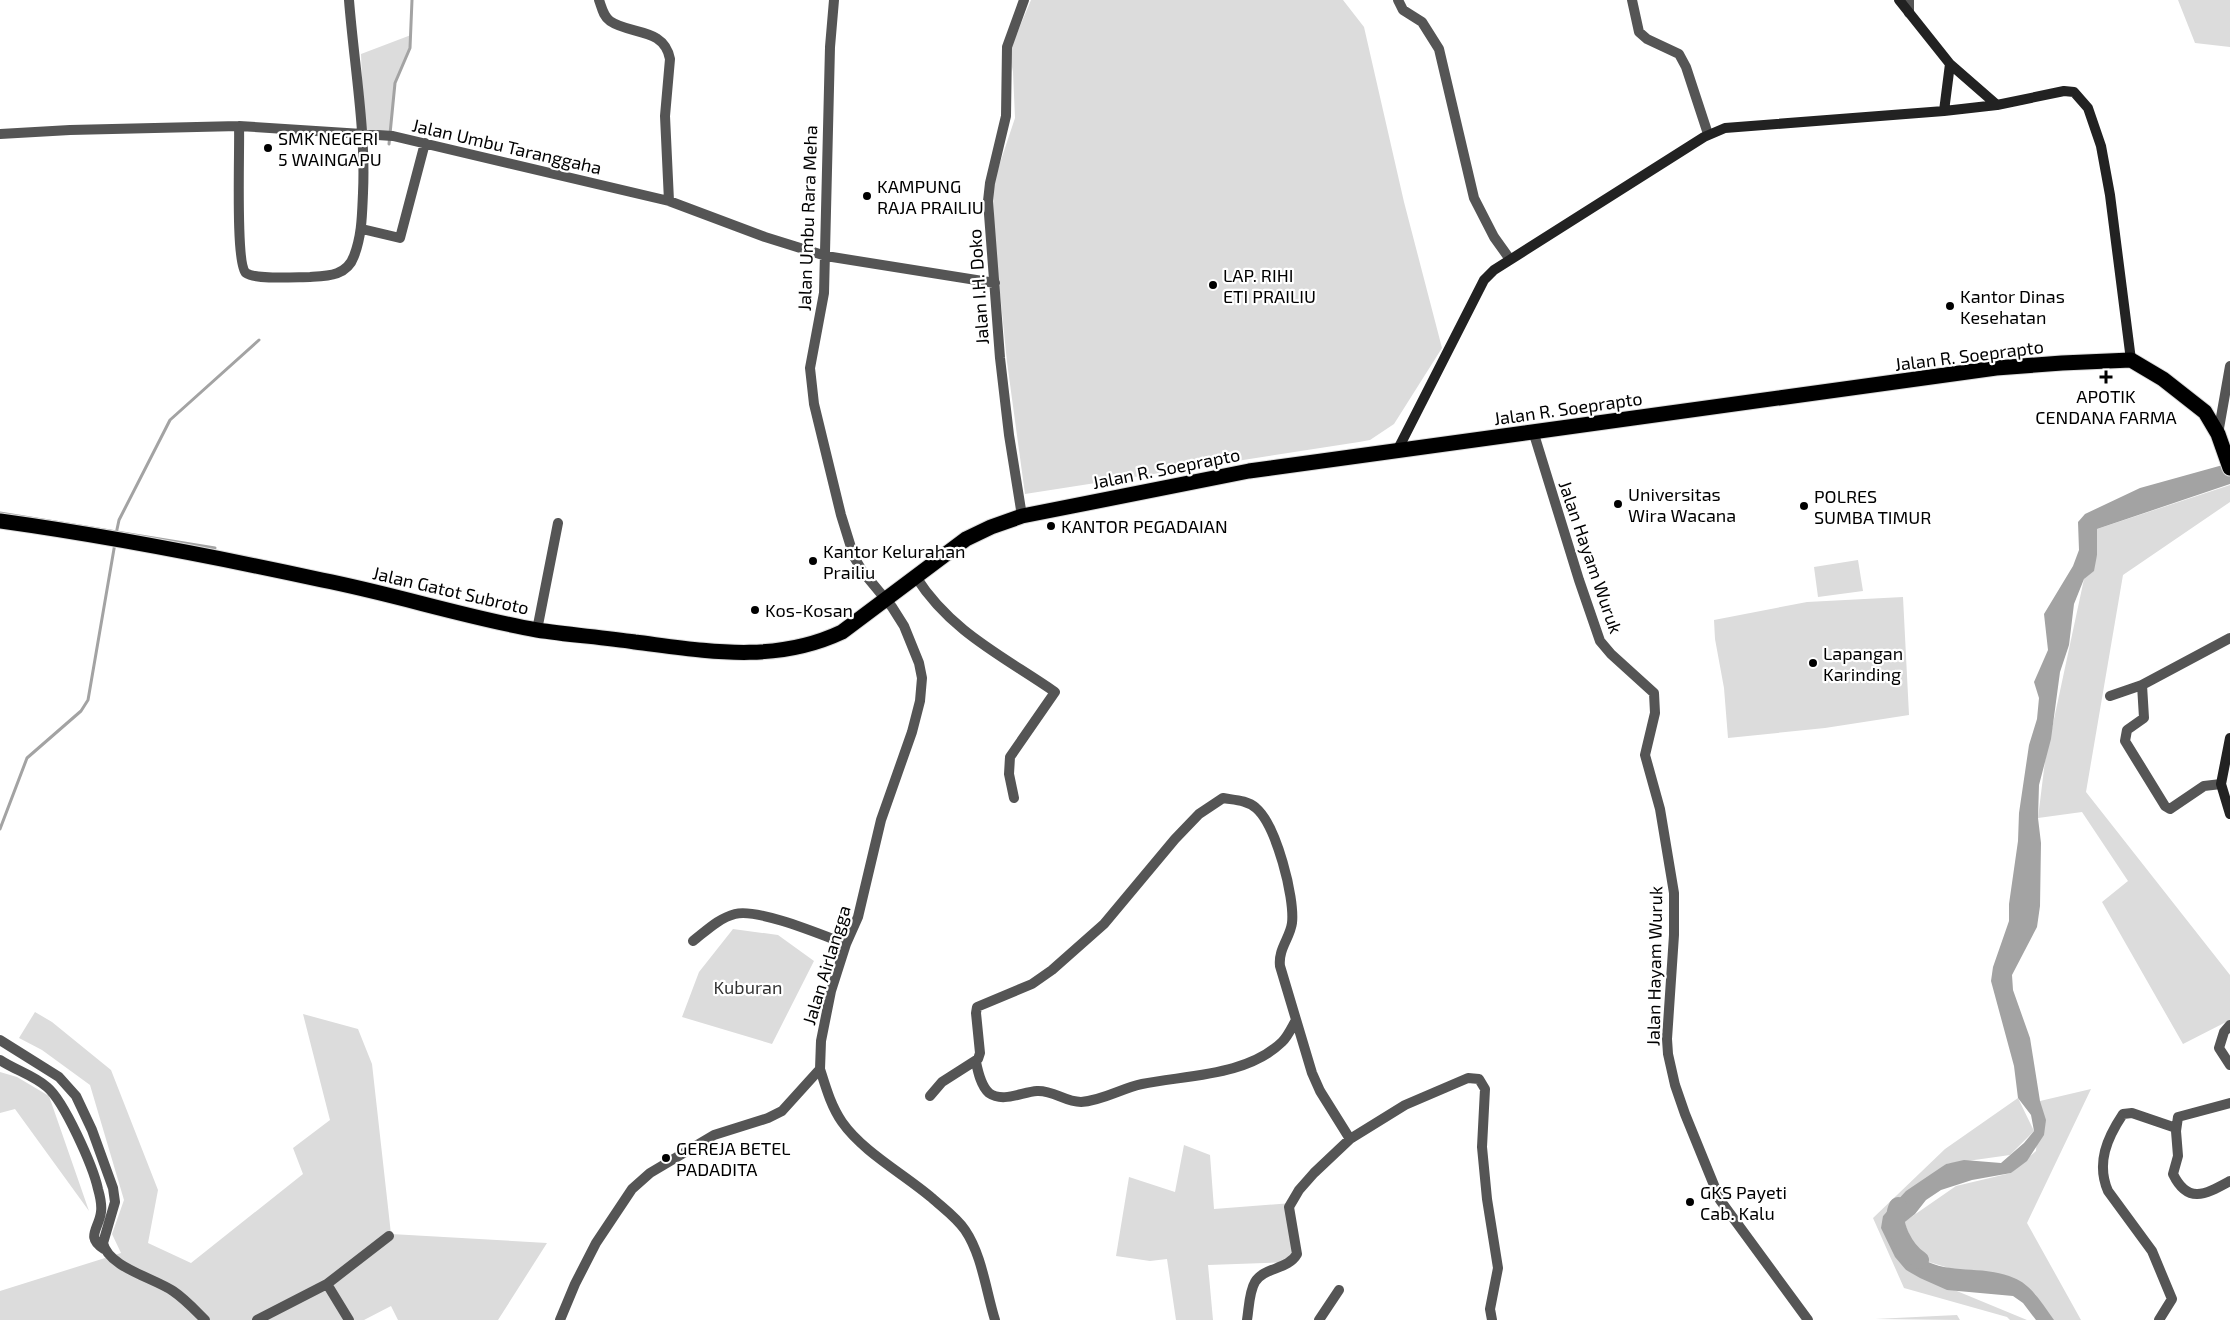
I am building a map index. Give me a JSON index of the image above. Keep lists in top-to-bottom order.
{
  "streets": {
    "highway": ["Jalan R. Soeprapto", "Jalan Gatot Subroto"],
    "street": [
      "Jalan Umbu Taranggaha",
      "Jalan Umbu Rara Meha",
      "Jalan I.H. Doko",
      "Jalan Hayam Wuruk",
      "Jalan Airlangga"
    ]
  },
  "crossings": [
    ["Jalan Umbu Taranggaha", "Jalan Umbu Rara Meha"],
    ["Jalan Umbu Taranggaha", "Jalan I.H. Doko"],
    ["Jalan Umbu Rara Meha", "Jalan R. Soeprapto"],
    ["Jalan Umbu Rara Meha", "Jalan Gatot Subroto"],
    ["Jalan Umbu Rara Meha", "Jalan Airlangga"],
    ["Jalan I.H. Doko", "Jalan R. Soeprapto"],
    ["Jalan R. Soeprapto", "Jalan Hayam Wuruk"],
    ["Jalan R. Soeprapto", "Jalan Gatot Subroto"],
    ["Jalan R. Soeprapto", "Jalan Airlangga"],
    ["Jalan Gatot Subroto", "Jalan Airlangga"]
  ],
  "parks": ["Kuburan"],
  "places": {
    "other": [
      "SMK NEGERI 5 WAINGAPU",
      "KAMPUNG RAJA PRAILIU",
      "LAP. RIHI ETI PRAILIU",
      "Kantor Dinas Kesehatan",
      "Universitas Wira Wacana",
      "POLRES SUMBA TIMUR",
      "KANTOR PEGADAIAN",
      "Kantor Kelurahan Prailiu",
      "Kos-Kosan",
      "Lapangan Karinding",
      "GEREJA BETEL PADADITA",
      "GKS Payeti Cab. Kalu"
    ],
    "health": ["APOTIK CENDANA FARMA"]
  }
}
